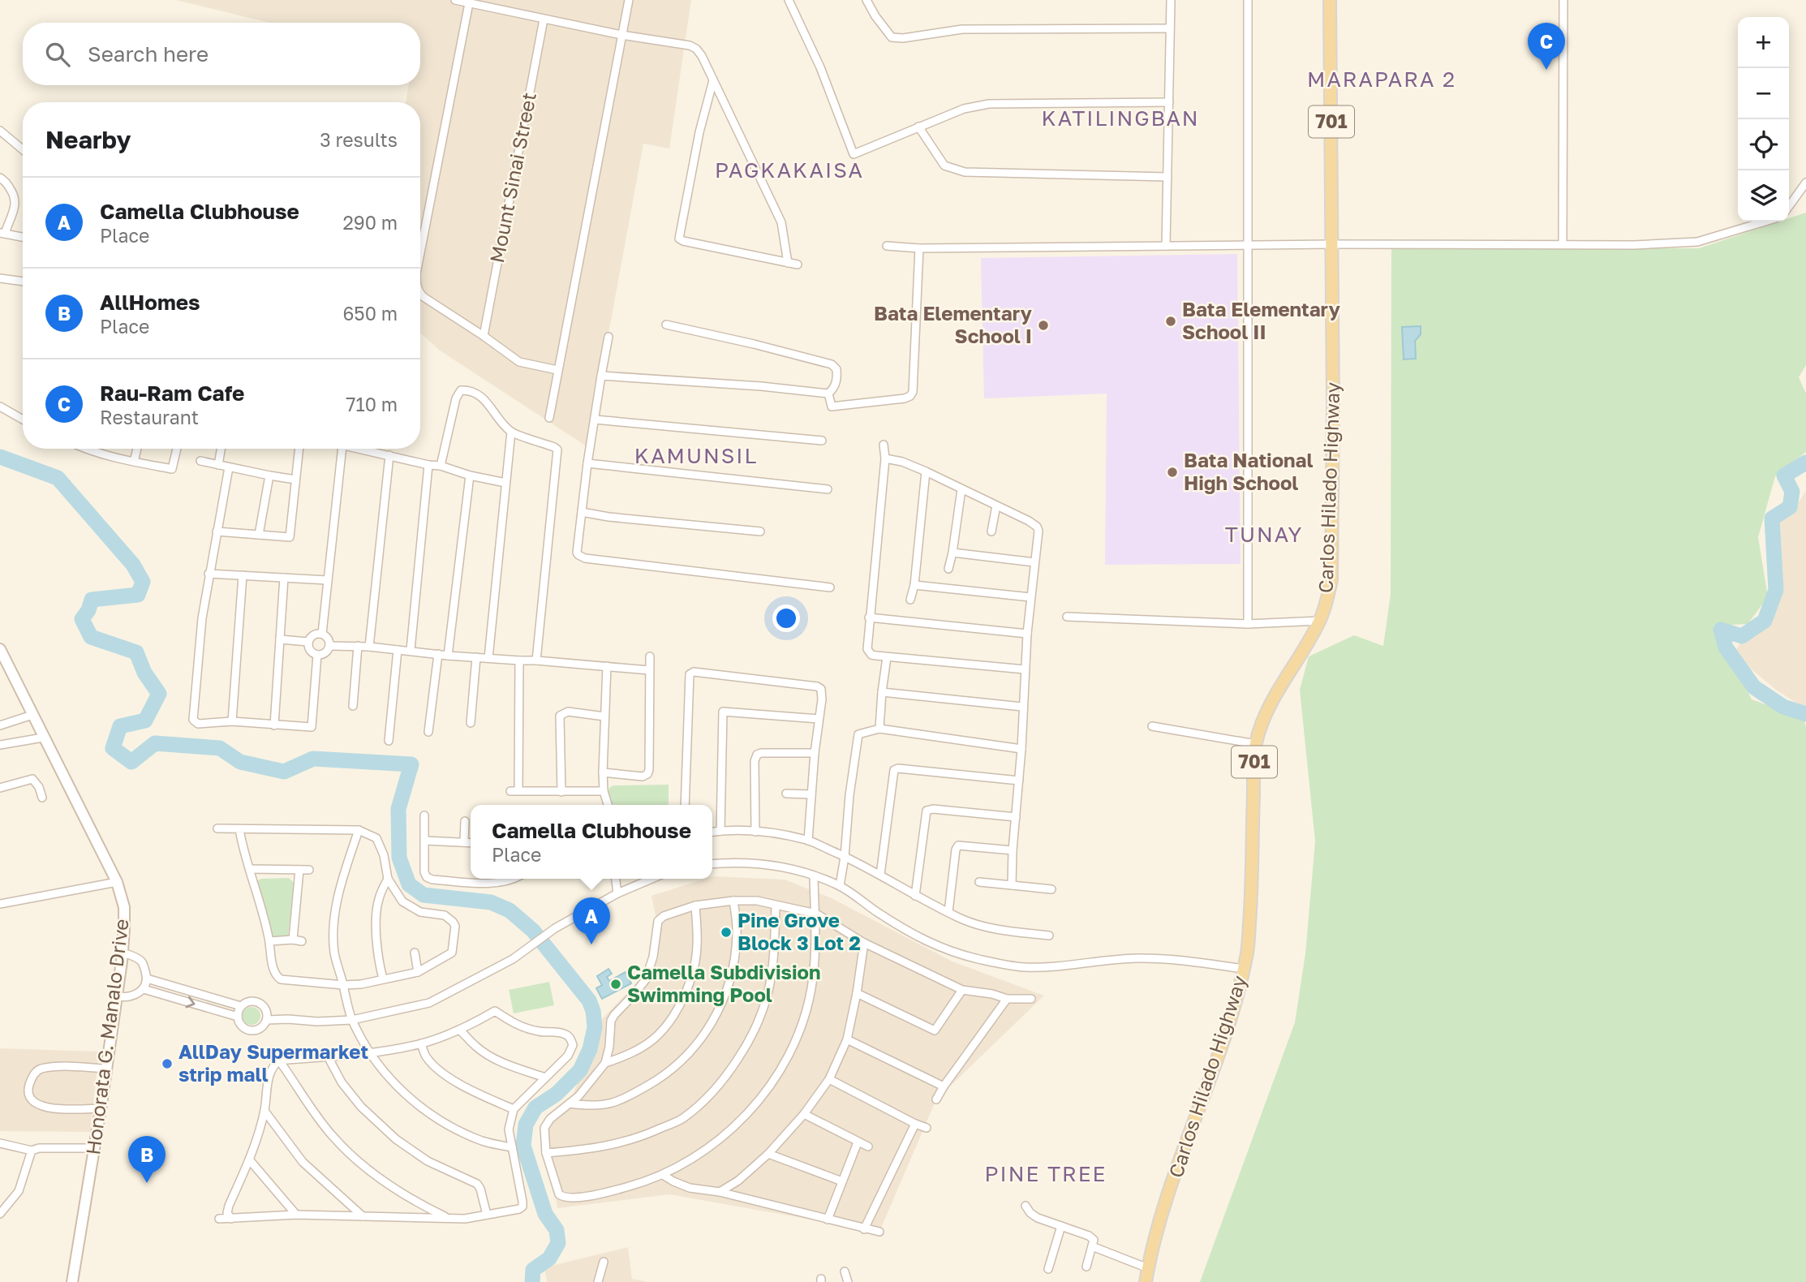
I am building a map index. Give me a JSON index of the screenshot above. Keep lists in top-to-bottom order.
{
  "streets": {
    "main road": ["701", "Carlos Hilado Highway"],
    "street": ["Mount Sinai Street", "Honorata G. Manalo Drive"]
  },
  "districts": [
    "MARAPARA 2",
    "KATILINGBAN",
    "PAGKAKAISA",
    "KAMUNSIL",
    "TUNAY",
    "PINE TREE"
  ],
  "places": [
    "Bata Elementary School II",
    "Bata Elementary School I",
    "Bata National High School",
    "Pine Grove Block 3 Lot 2",
    "Camella Subdivision Swimming Pool",
    "AllDay Supermarket strip mall"
  ],
  "page": {
    "map_buttons": ["+", "−"],
    "pins": ["C", "A", "B"],
    "search": "Search here",
    "heading": ["Nearby", "3 results"],
    "list": [
      {
        "mark": "A",
        "name": "Camella Clubhouse",
        "note": "Place",
        "value": "290 m"
      },
      {
        "mark": "B",
        "name": "AllHomes",
        "note": "Place",
        "value": "650 m"
      },
      {
        "mark": "C",
        "name": "Rau-Ram Cafe",
        "note": "Restaurant",
        "value": "710 m"
      }
    ],
    "popup": ["Camella Clubhouse", "Place"]
  }
}
